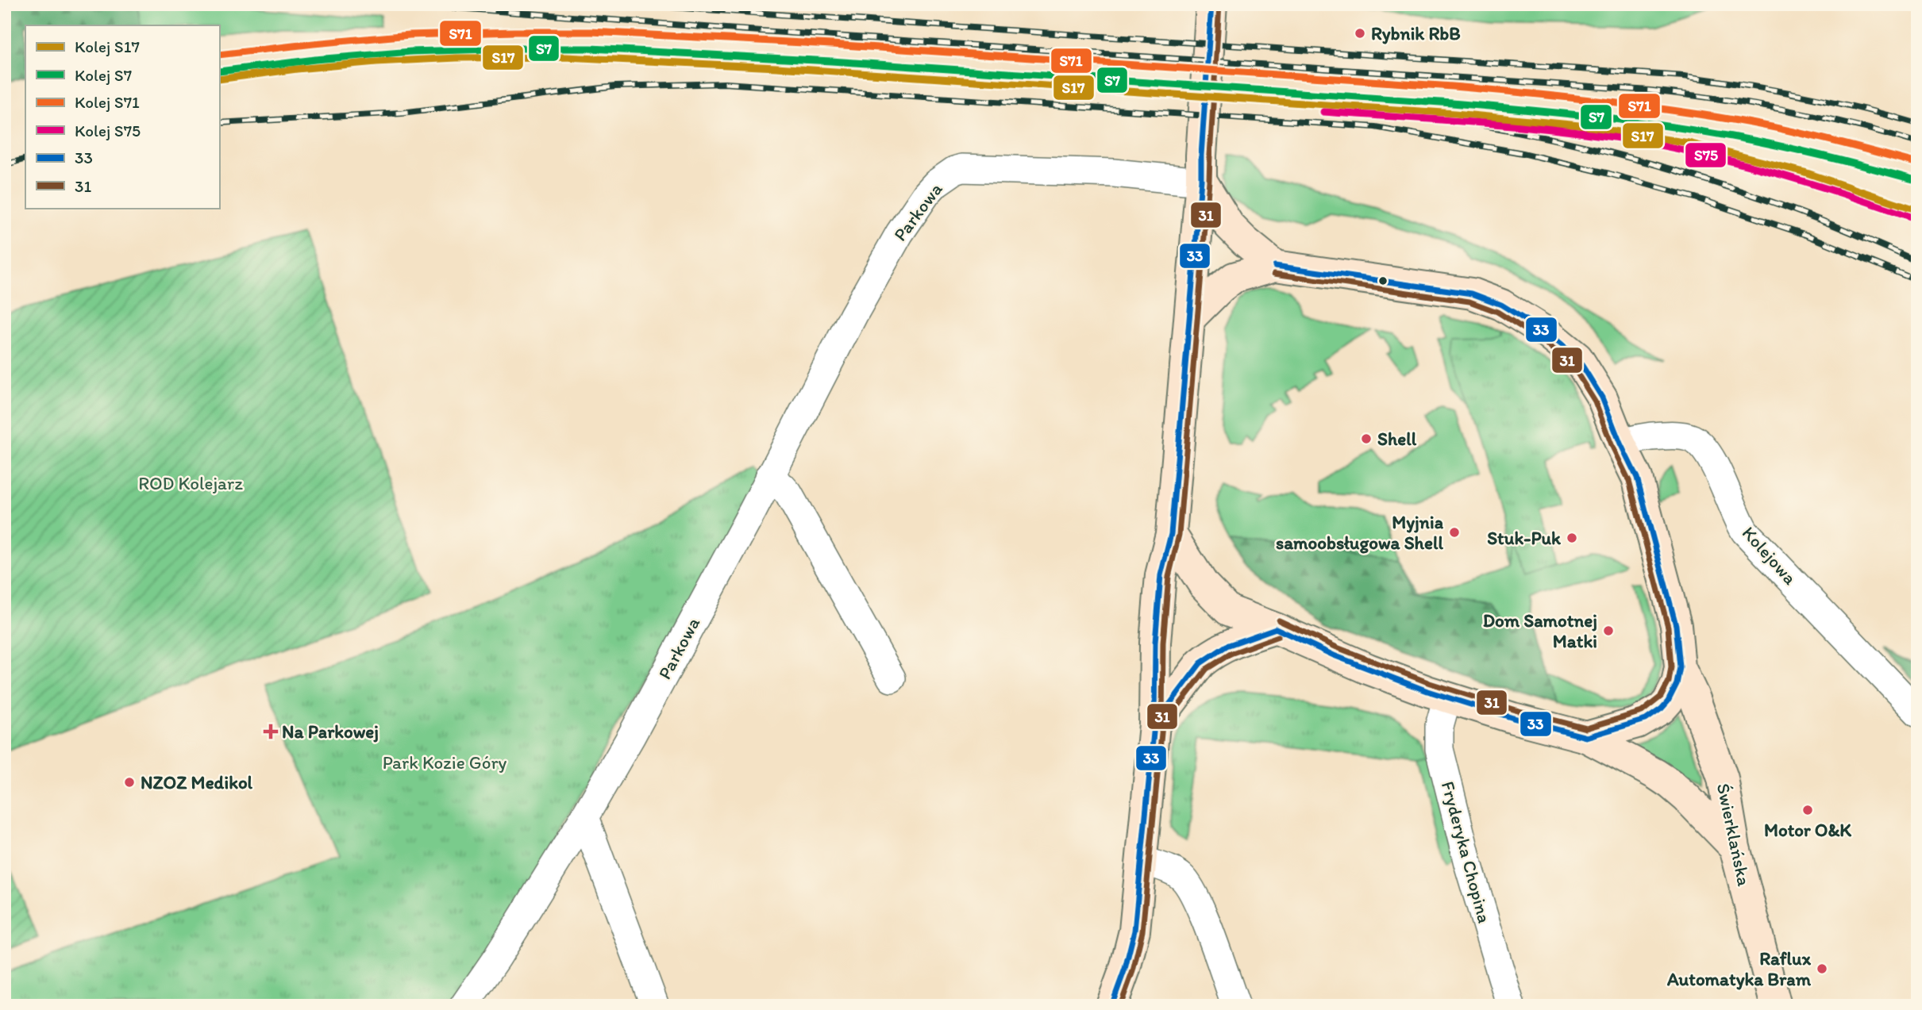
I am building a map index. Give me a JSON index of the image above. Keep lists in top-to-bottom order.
{
  "streets": {
    "main road": ["Świerklańska"],
    "street": ["Parkowa", "Kolejowa", "Fryderyka Chopina"]
  },
  "parks": ["ROD Kolejarz", "Park Kozie Góry"],
  "places": {
    "other": [
      "Rybnik RbB",
      "Shell",
      "Myjnia samoobsługowa Shell",
      "Stuk-Puk",
      "Dom Samotnej Matki",
      "NZOZ Medikol",
      "Motor O&K",
      "Raflux Automatyka Bram"
    ],
    "health": ["Na Parkowej"]
  },
  "lines": [
    "transit line 33",
    "transit line 31",
    "rail line S71",
    "rail line S7",
    "rail line S17",
    "rail line S75"
  ],
  "legend": [
    "Kolej S17",
    "Kolej S7",
    "Kolej S71",
    "Kolej S75",
    "33",
    "31"
  ]
}
